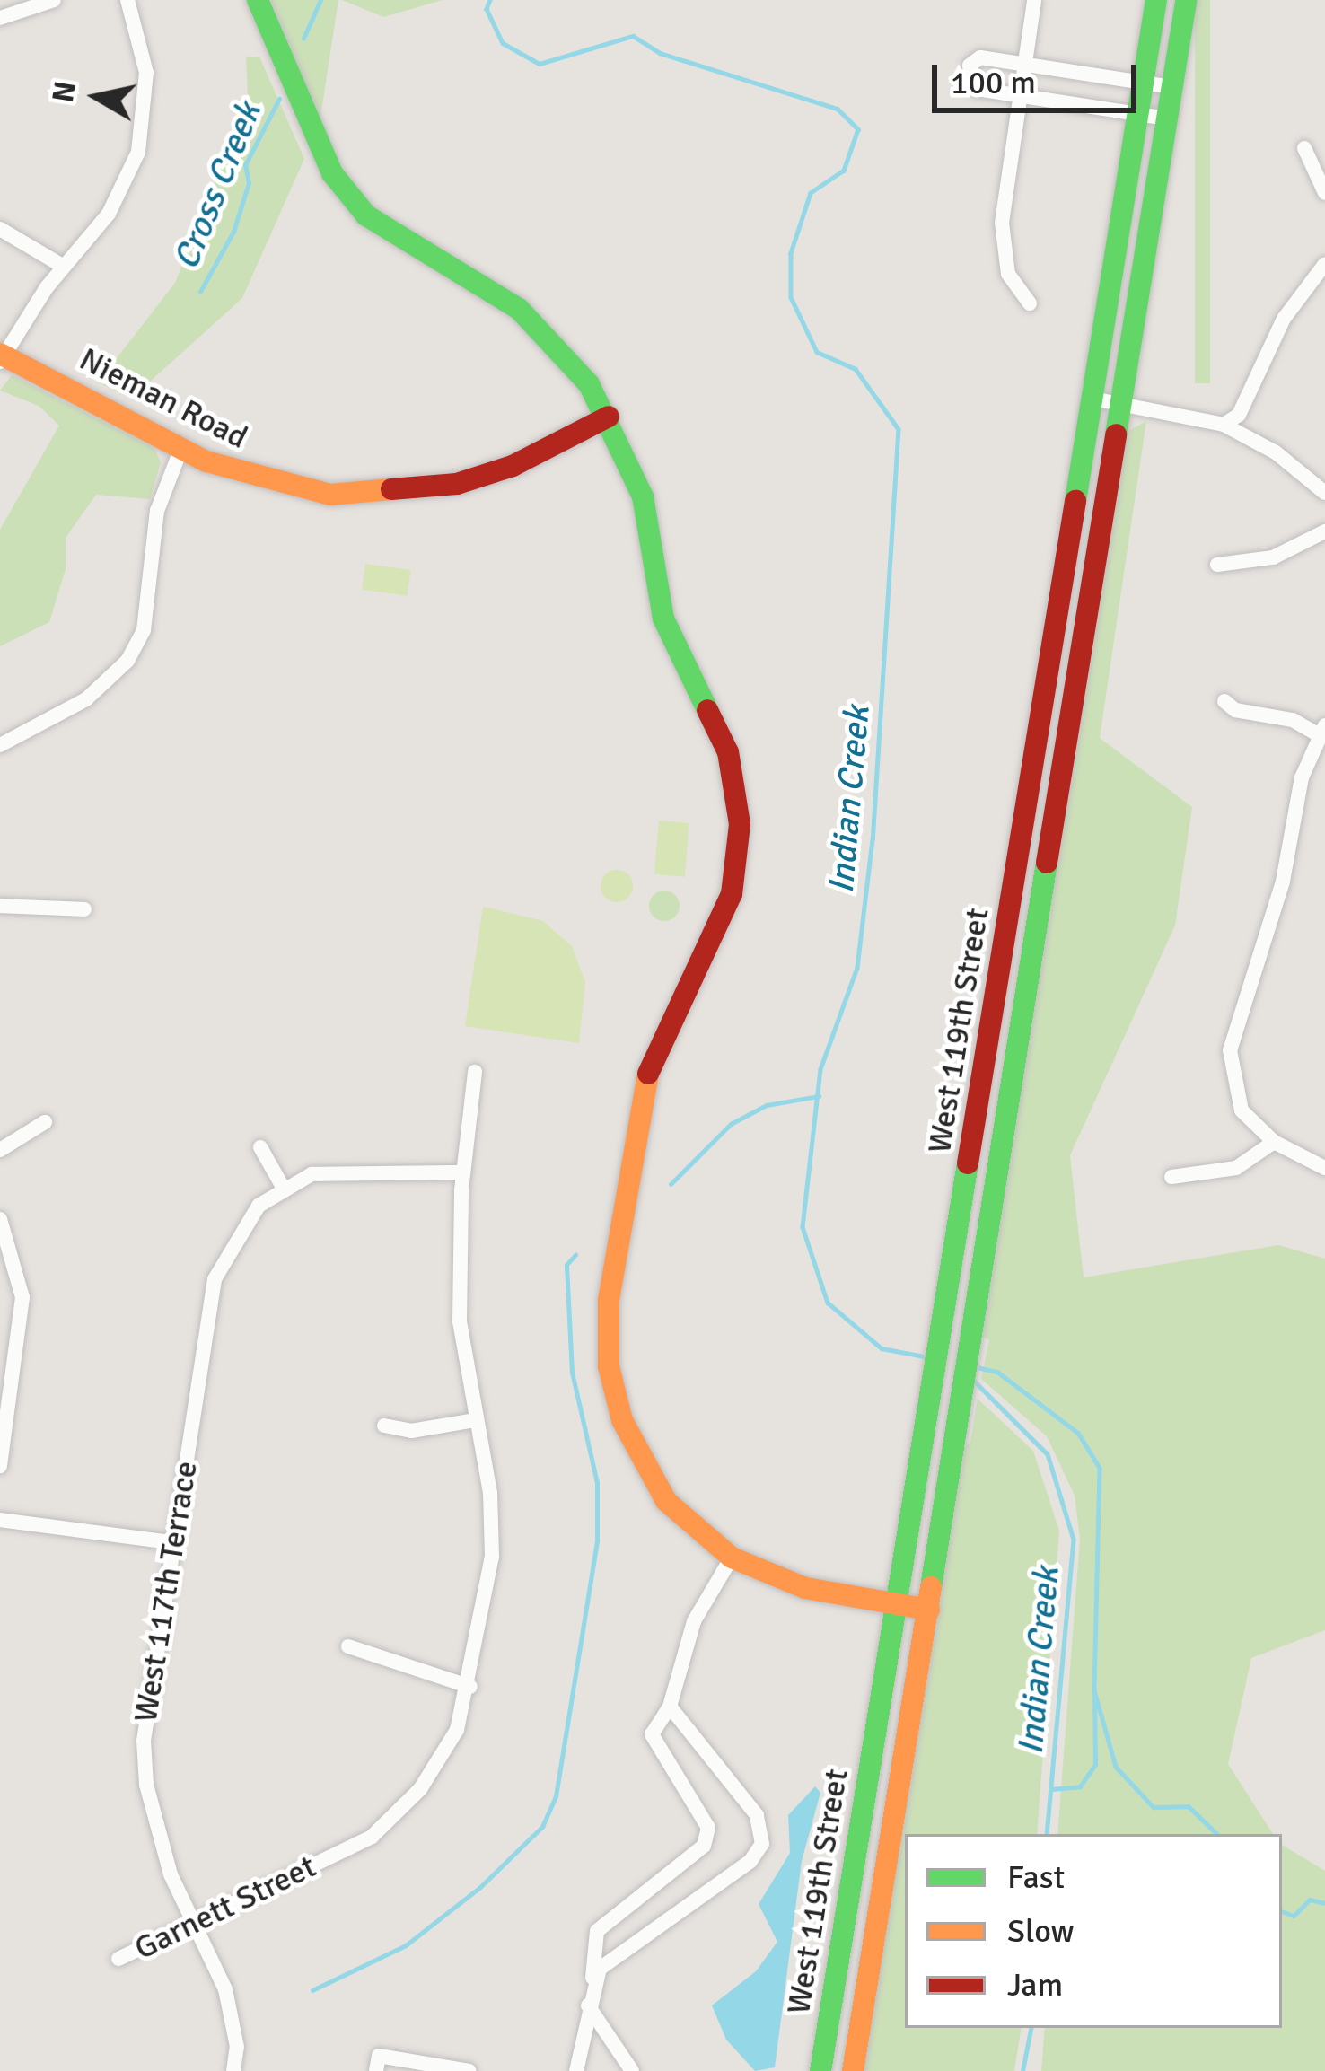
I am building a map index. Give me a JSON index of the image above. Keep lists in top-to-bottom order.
{
  "streets": {
    "main road": ["Nieman Road", "West 119th Street"],
    "street": ["West 117th Terrace", "Garnett Street"]
  },
  "crossings": [
    ["West 117th Terrace", "Garnett Street"]
  ],
  "water": ["Cross Creek", "Indian Creek"],
  "legend": ["Fast", "Slow", "Jam"],
  "scale_bar": "100 m",
  "north": "left"
}
